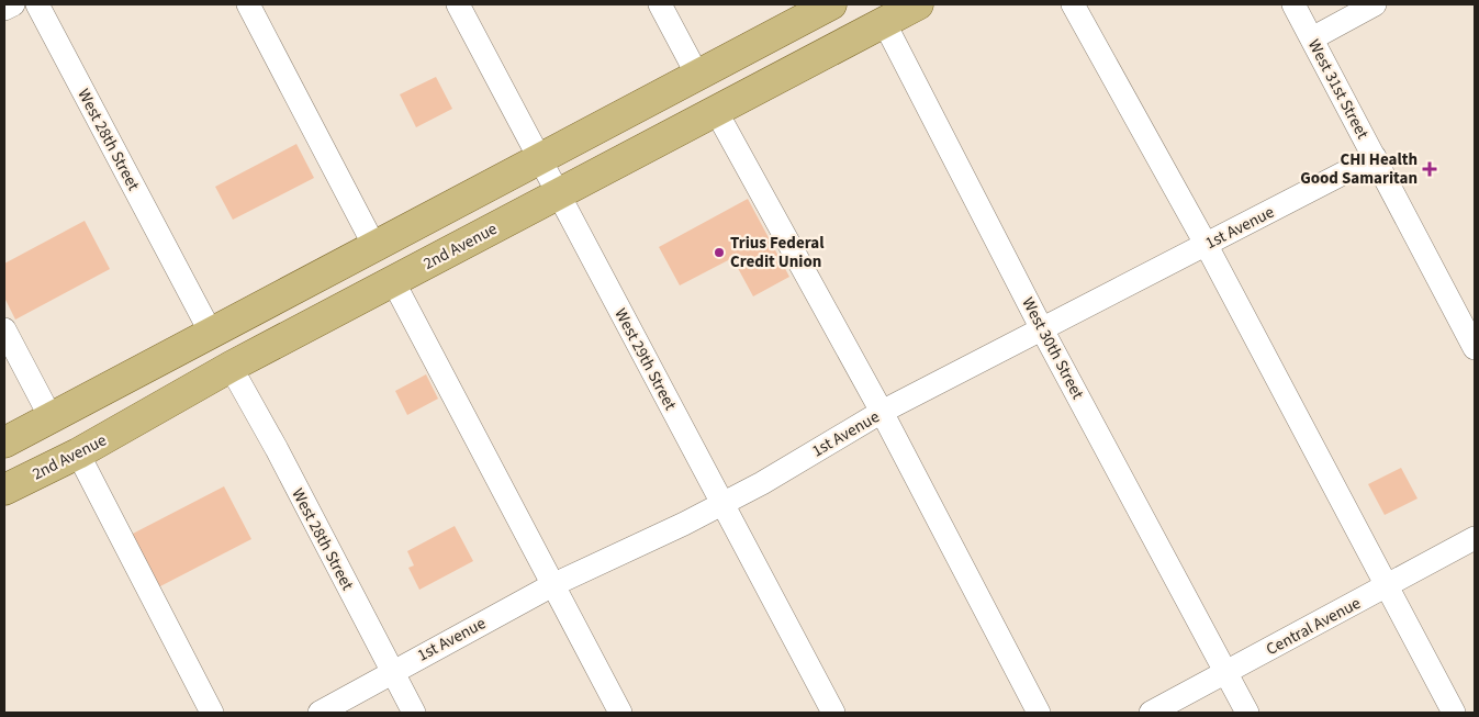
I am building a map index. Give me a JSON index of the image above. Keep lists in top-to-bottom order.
{
  "streets": {
    "main road": ["2nd Avenue"],
    "street": [
      "West 31st Street",
      "West 28th Street",
      "1st Avenue",
      "West 30th Street",
      "West 29th Street",
      "Central Avenue"
    ]
  },
  "crossings": [
    ["West 31st Street", "1st Avenue"],
    ["West 28th Street", "1st Avenue"],
    ["West 28th Street", "2nd Avenue"],
    ["1st Avenue", "West 30th Street"],
    ["1st Avenue", "West 29th Street"],
    ["2nd Avenue", "West 30th Street"],
    ["2nd Avenue", "West 29th Street"],
    ["West 30th Street", "Central Avenue"]
  ],
  "places": {
    "health": ["CHI Health Good Samaritan"],
    "other": ["Trius Federal Credit Union"]
  }
}
